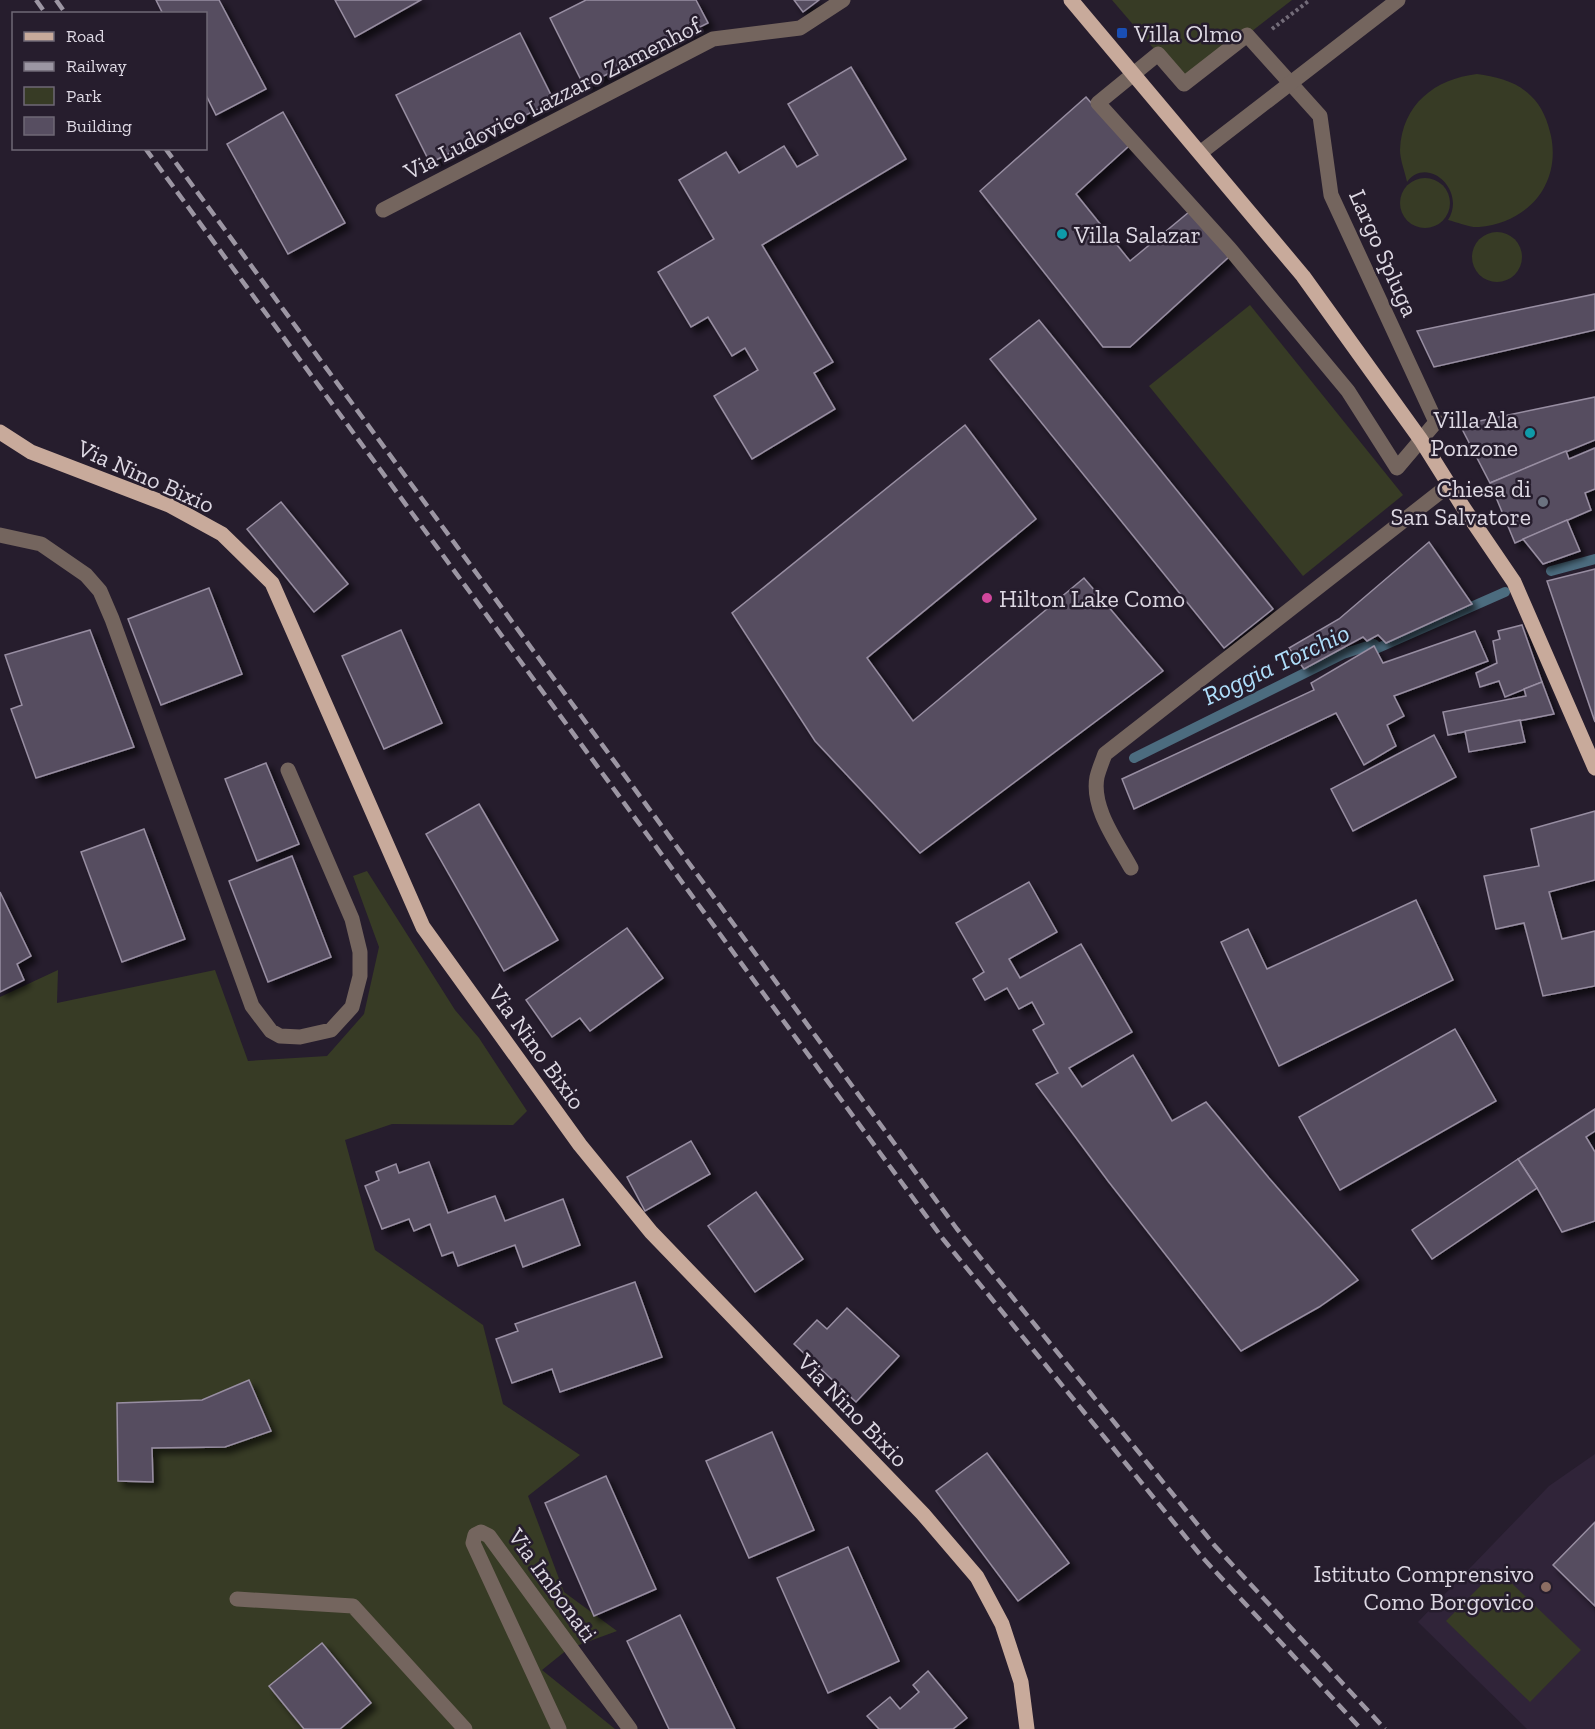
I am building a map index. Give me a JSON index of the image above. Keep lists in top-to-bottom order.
{
  "streets": {
    "main road": ["Via Nino Bixio"],
    "street": ["Via Ludovico Lazzaro Zamenhof", "Largo Spluga", "Via Imbonati"]
  },
  "water": ["Roggia Torchio"],
  "places": {
    "transit": ["Villa Olmo"],
    "other": [
      "Villa Salazar",
      "Villa Ala Ponzone",
      "Chiesa di San Salvatore",
      "Hilton Lake Como",
      "Istituto Comprensivo Como Borgovico"
    ]
  },
  "legend": [
    "Road",
    "Railway",
    "Park",
    "Building"
  ]
}
